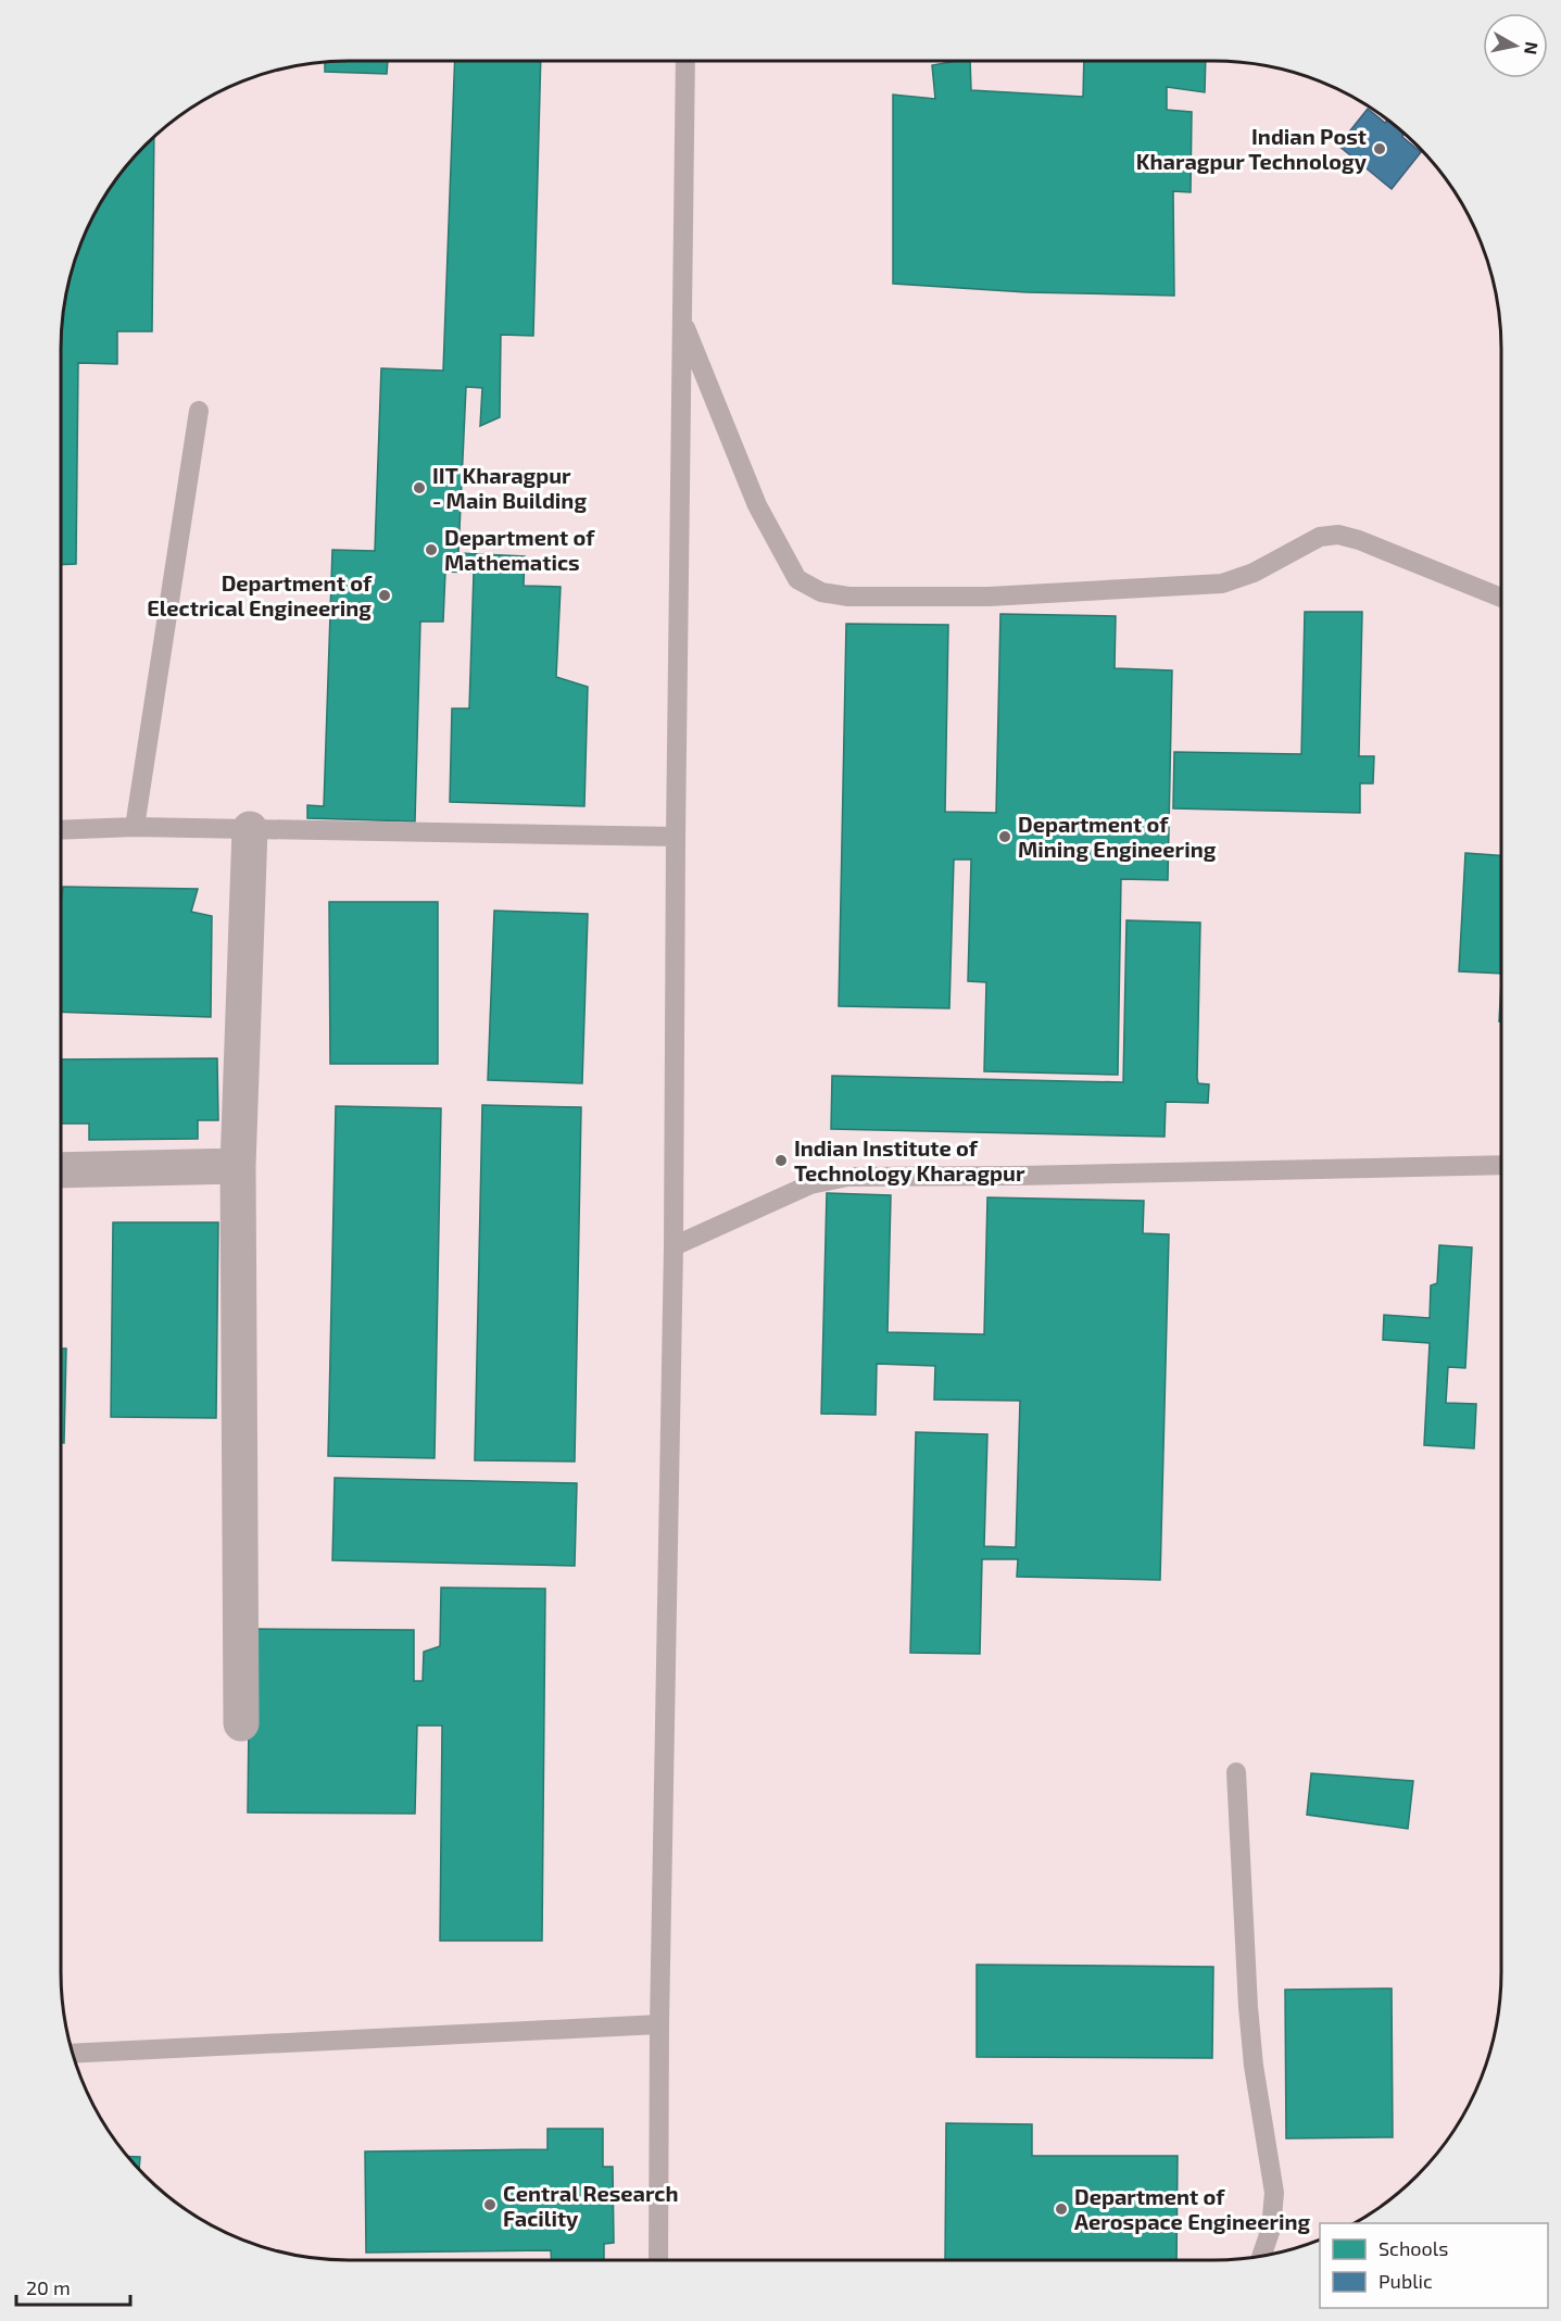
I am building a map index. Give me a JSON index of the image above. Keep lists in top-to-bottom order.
{
  "places": [
    "Indian Post Kharagpur Technology",
    "IIT Kharagpur - Main Building",
    "Department of Mathematics",
    "Department of Electrical Engineering",
    "Department of Mining Engineering",
    "Indian Institute of Technology Kharagpur",
    "Central Research Facility",
    "Department of Aerospace Engineering"
  ],
  "legend": ["Schools", "Public"],
  "scale_bar": "20 m",
  "north": "right"
}
